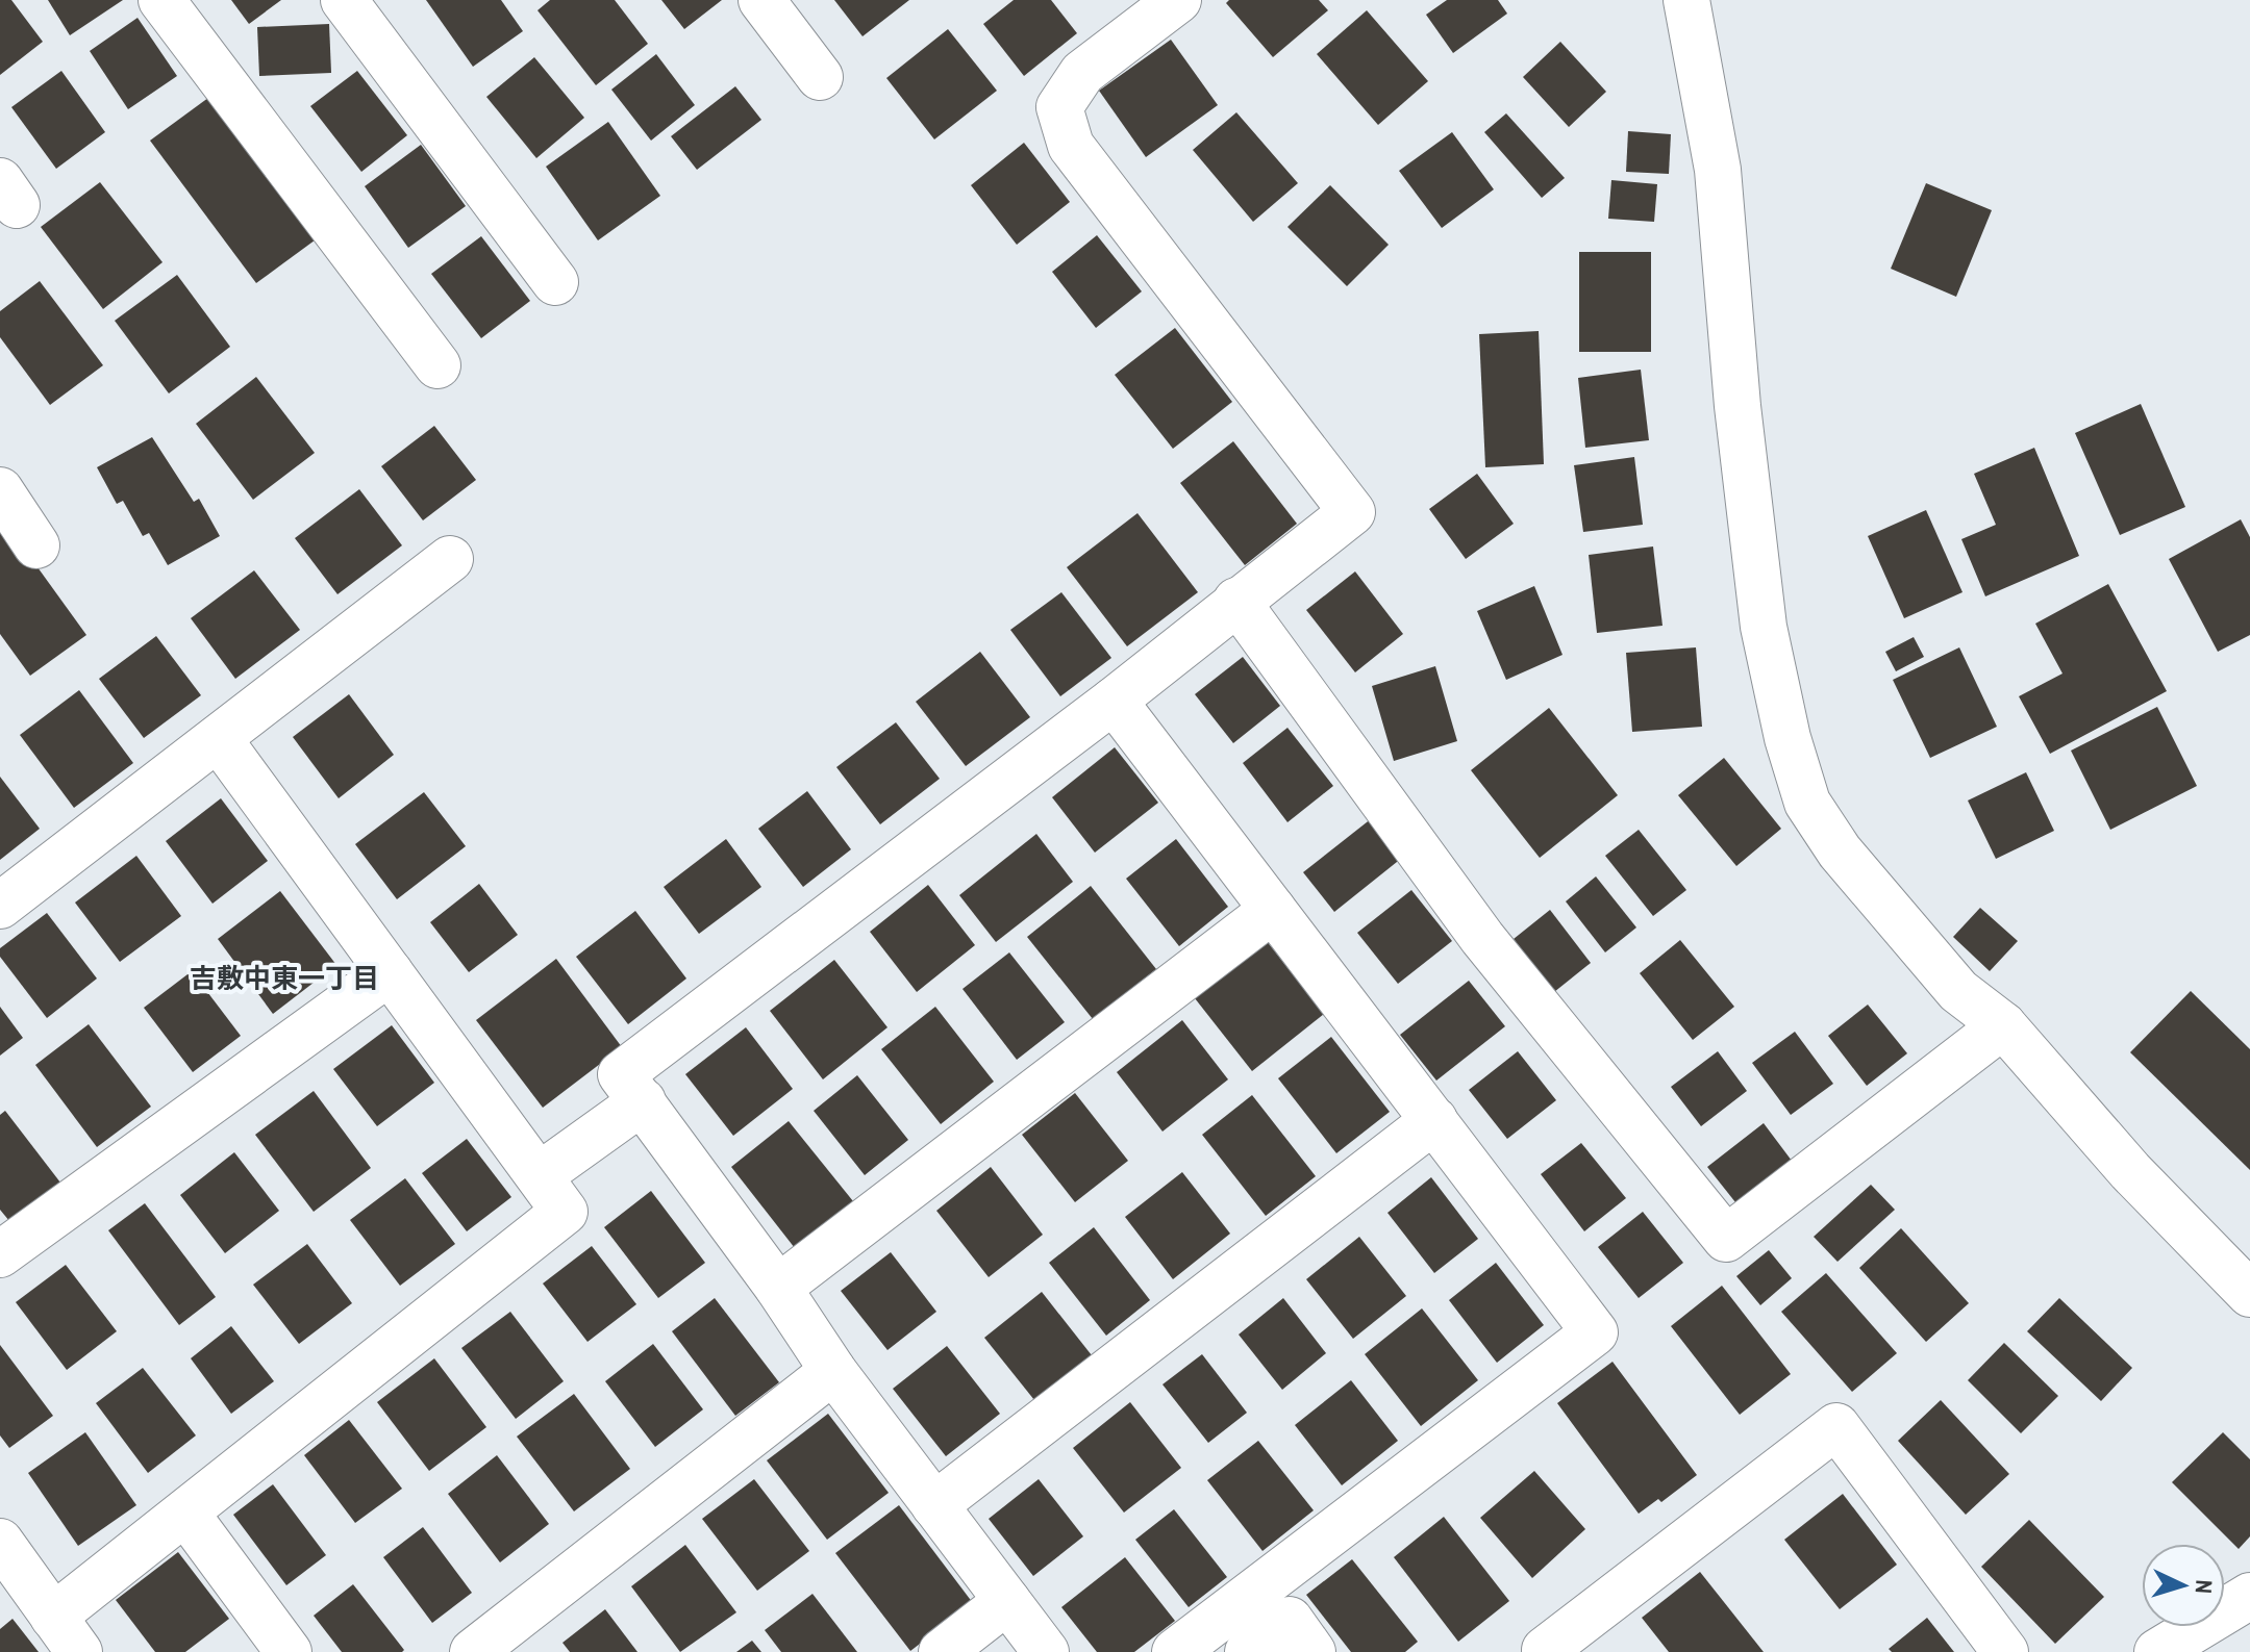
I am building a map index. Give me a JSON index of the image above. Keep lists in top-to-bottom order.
{
  "districts": ["吉敷中東一丁目"],
  "north": "right"
}
